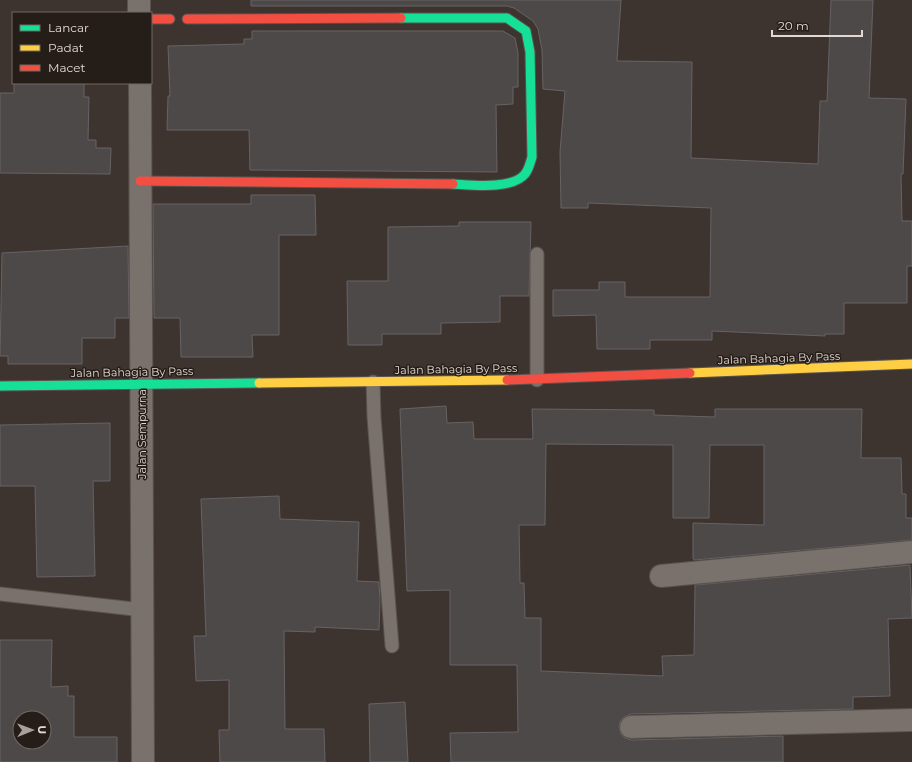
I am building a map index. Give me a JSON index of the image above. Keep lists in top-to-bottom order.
{
  "streets": {
    "main road": ["Jalan Bahagia By Pass"],
    "street": ["Jalan Sempurna"]
  },
  "crossings": [
    ["Jalan Bahagia By Pass", "Jalan Sempurna"]
  ],
  "legend": ["Lancar", "Padat", "Macet"],
  "scale_bar": "20 m",
  "north": "right"
}
